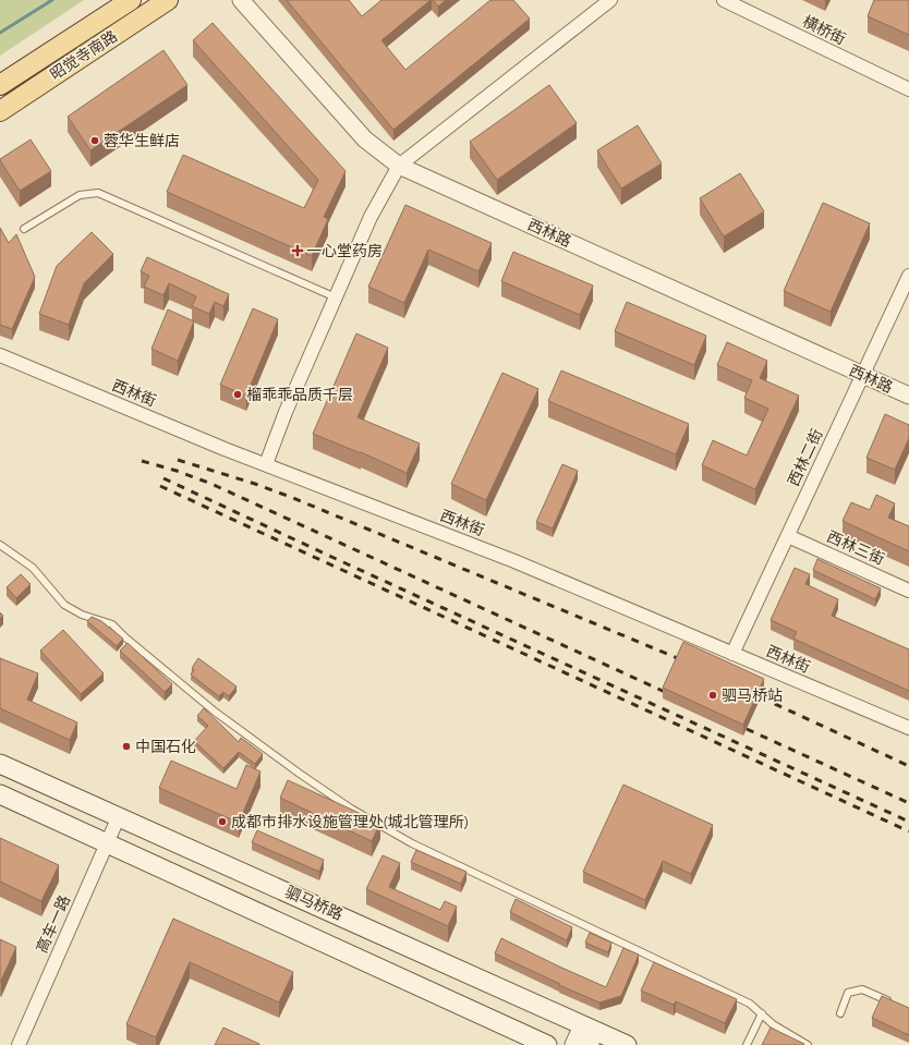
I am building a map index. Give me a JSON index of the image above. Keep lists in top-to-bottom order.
{
  "streets": {
    "main road": ["昭觉寺南路", "驷马桥路"],
    "street": [
      "横桥街",
      "西林路",
      "西林街",
      "西林二街",
      "西林三街",
      "高车一路"
    ]
  },
  "crossings": [
    ["西林路", "西林二街"],
    ["西林街", "西林二街"],
    ["西林二街", "西林三街"],
    ["驷马桥路", "高车一路"]
  ],
  "places": {
    "other": [
      "蓉华生鲜店",
      "榴乖乖品质千层",
      "驷马桥站",
      "中国石化",
      "成都市排水设施管理处(城北管理所)"
    ],
    "health": ["一心堂药房"]
  }
}
